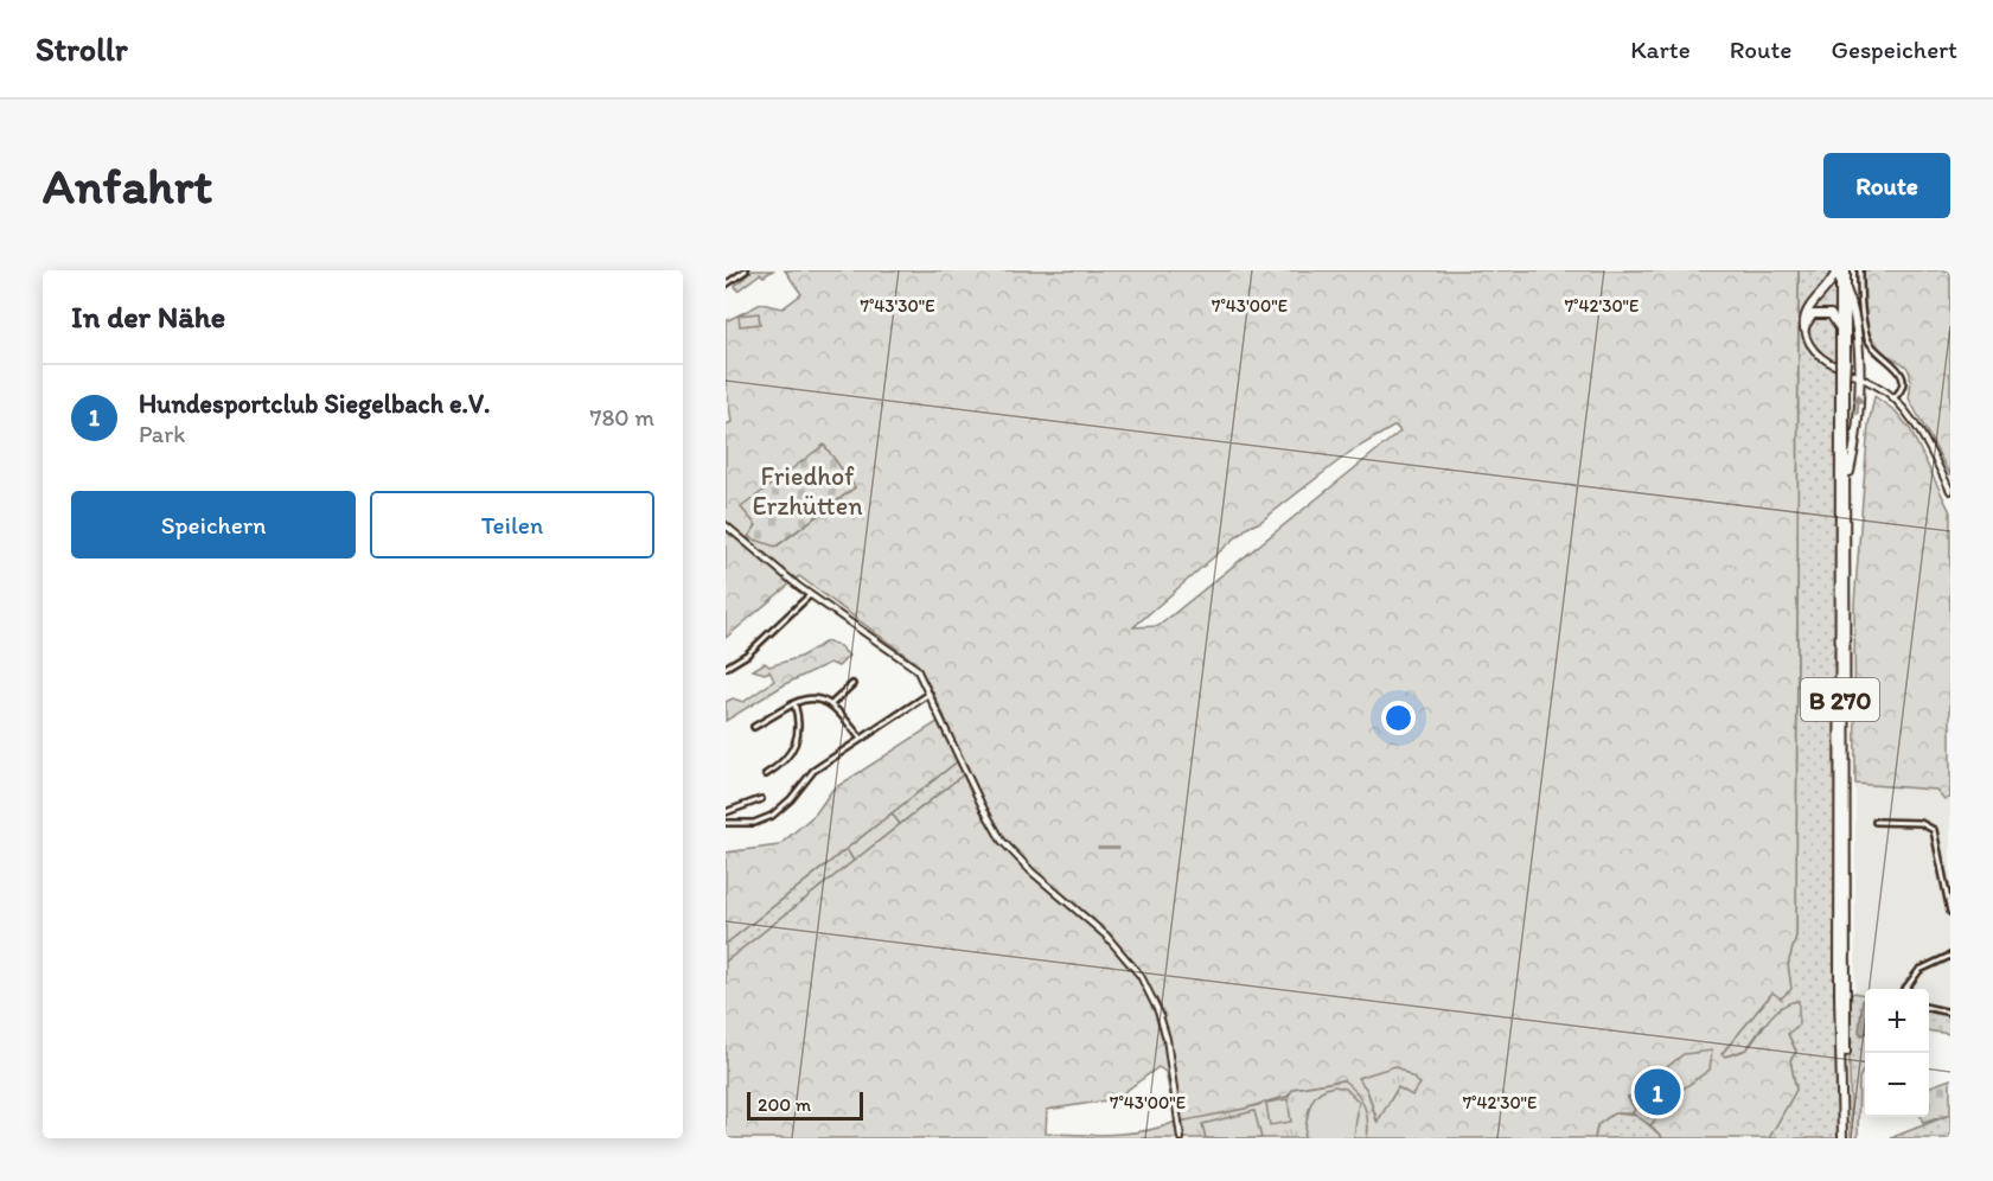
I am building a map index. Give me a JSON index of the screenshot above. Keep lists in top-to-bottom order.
{
  "streets": {
    "highway": ["B 270"]
  },
  "parks": ["Friedhof Erzhütten"],
  "scale_bar": "200 m",
  "page": {
    "header": "Strollr",
    "nav": ["Karte", "Route", "Gespeichert"],
    "buttons": [
      "Route",
      ["Speichern", "Teilen"]
    ],
    "title": "Anfahrt",
    "heading": "In der Nähe",
    "list": [
      {
        "mark": "1",
        "name": "Hundesportclub Siegelbach e.V.",
        "note": "Park",
        "value": "780 m"
      }
    ],
    "map_buttons": ["+", "−"],
    "pins": "1",
    "scale": "200 m"
  },
  "coordinates": ["7°43'30\"E", "7°43'00\"E", "7°42'30\"E"]
}
